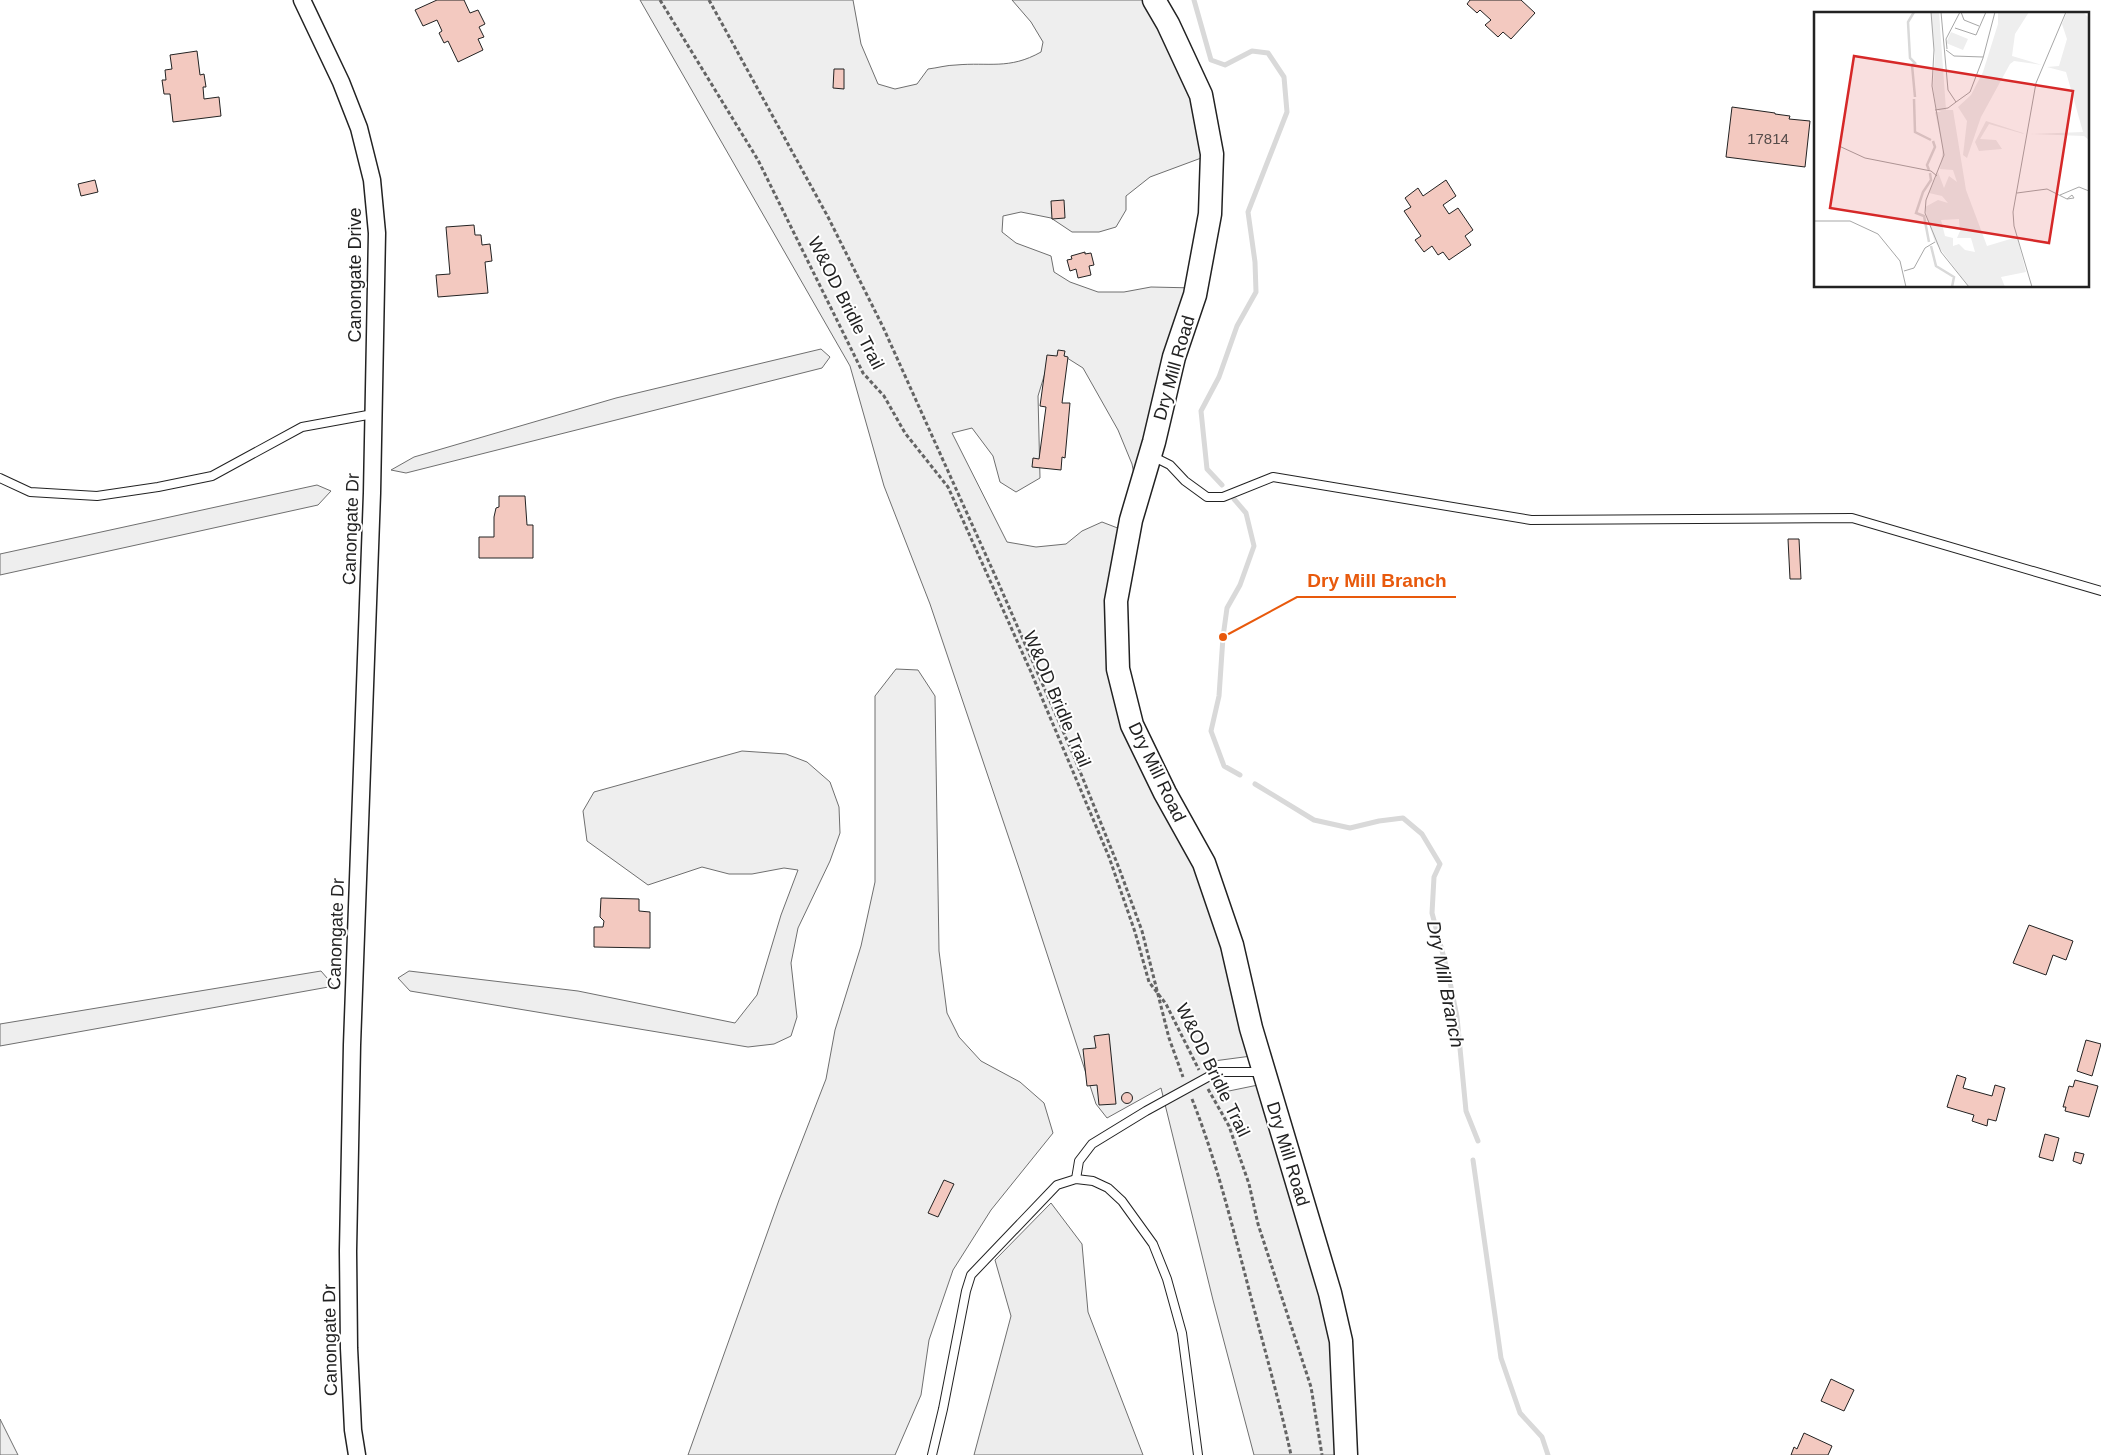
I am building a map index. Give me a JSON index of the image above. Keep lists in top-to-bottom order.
{
  "streets": {
    "street": ["Canongate Drive", "Dry Mill Road", "Canongate Dr"],
    "path": ["W&OD Bridle Trail"]
  },
  "crossings": [
    ["Canongate Drive", "Canongate Dr"]
  ],
  "water": ["Dry Mill Branch"],
  "places": ["Dry Mill Branch"],
  "house_numbers": ["17814"]
}
